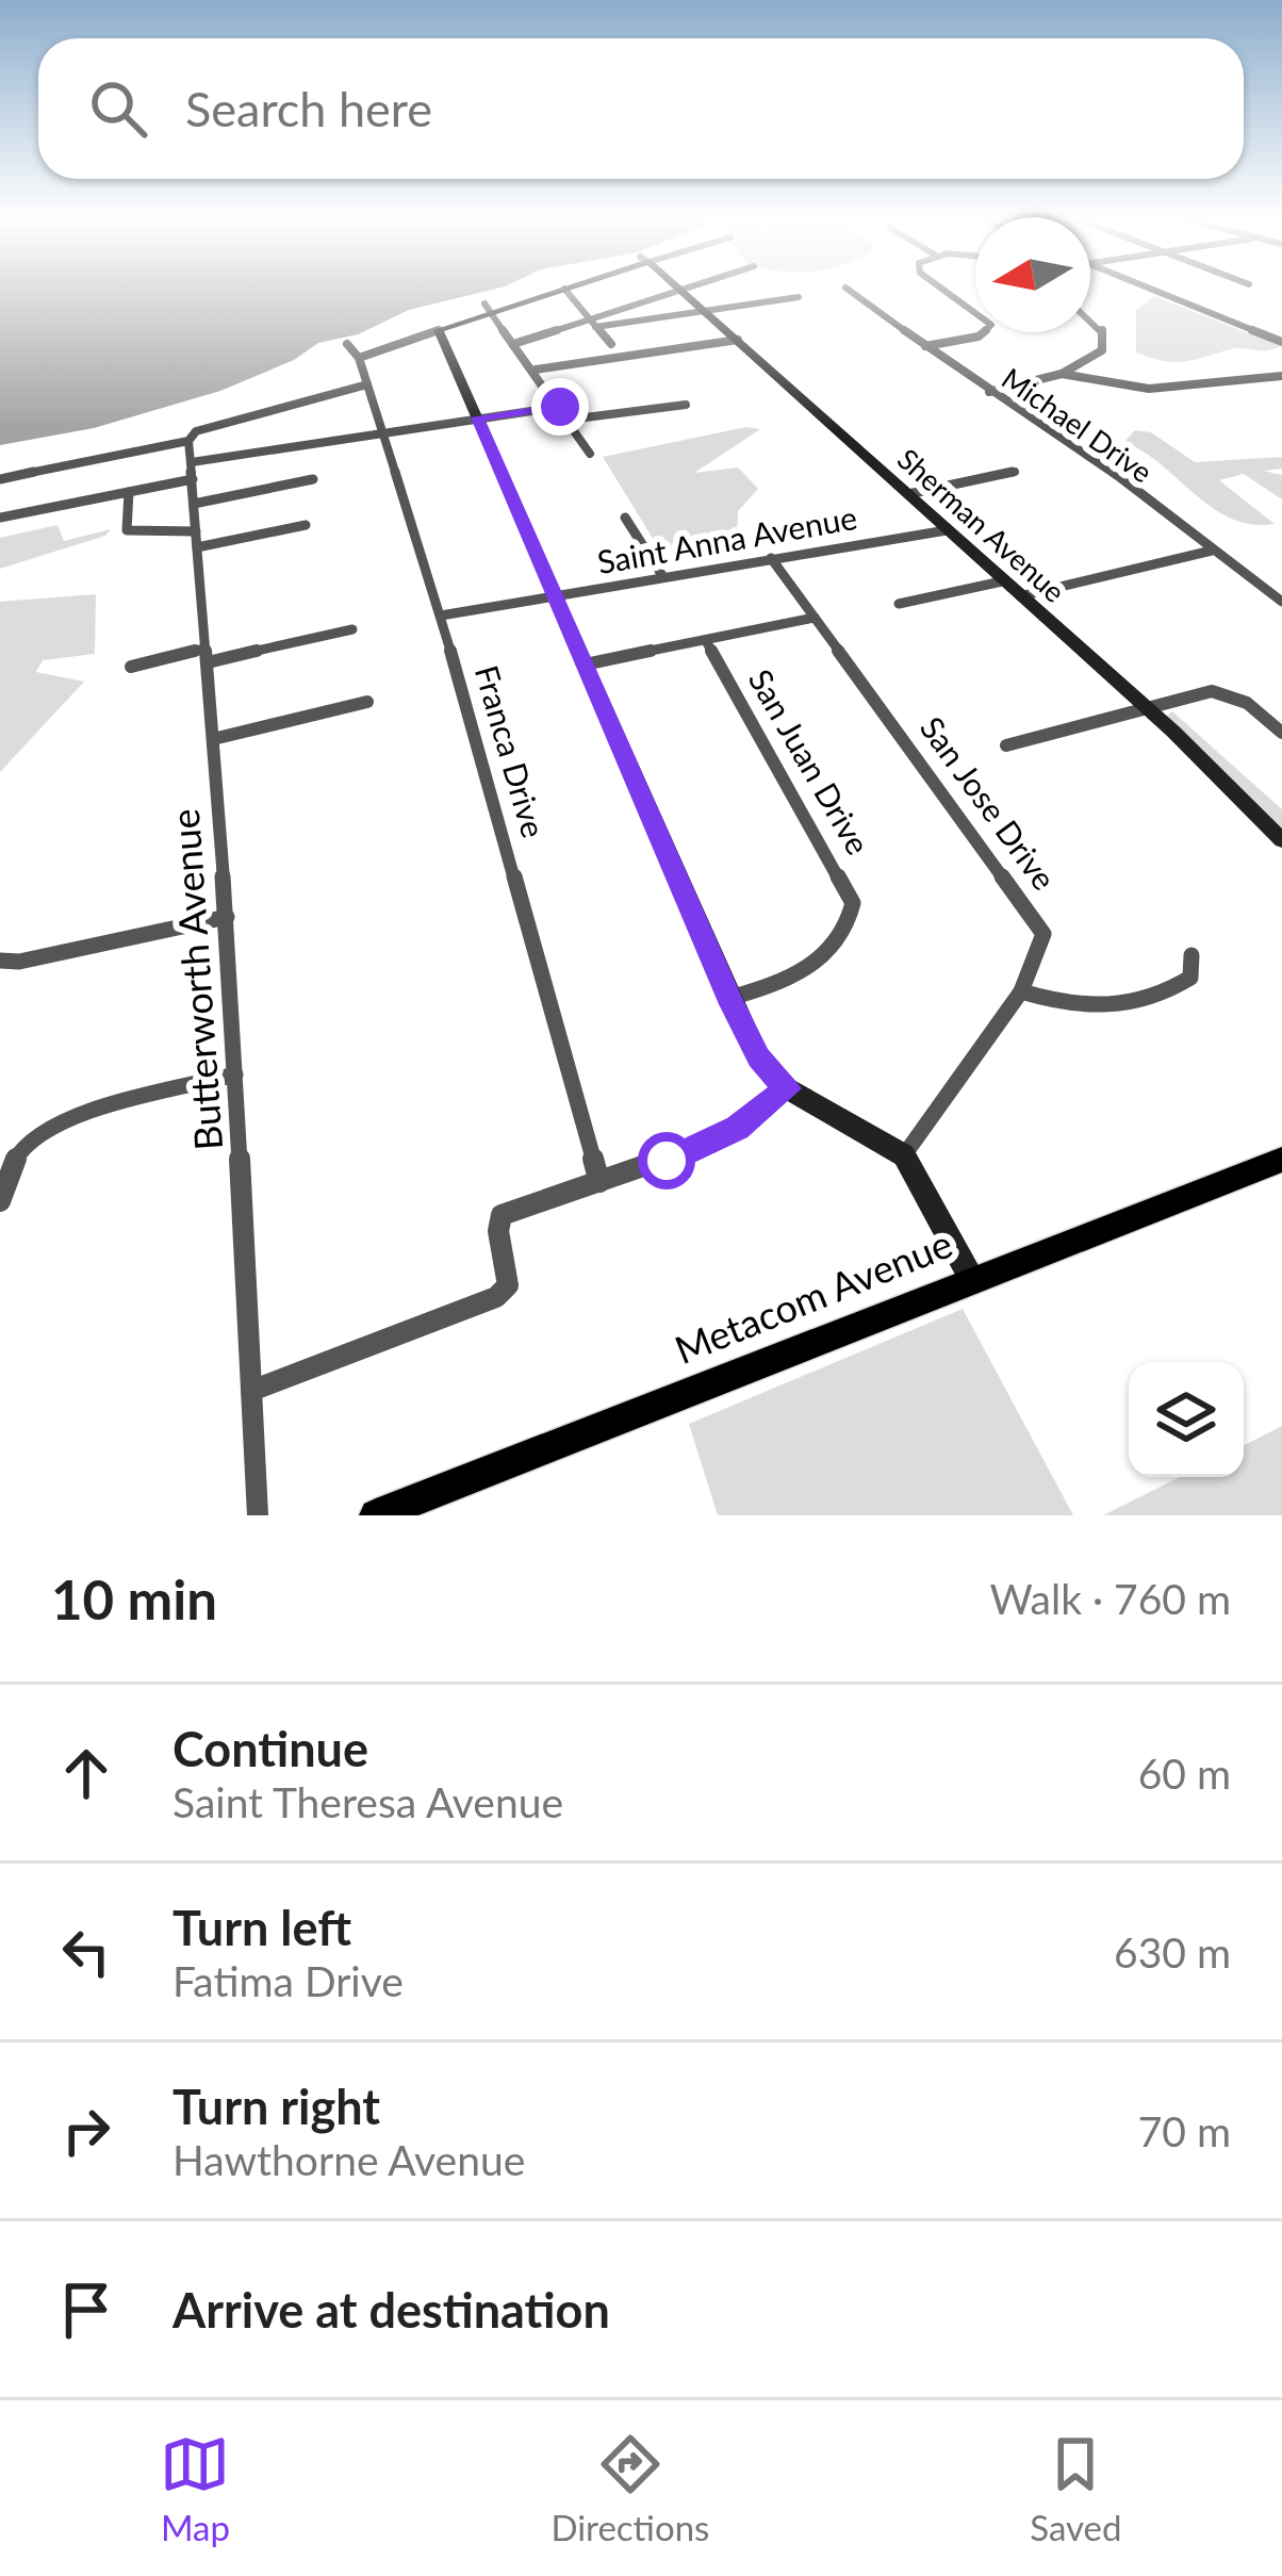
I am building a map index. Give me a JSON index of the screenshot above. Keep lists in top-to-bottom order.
{
  "streets": {
    "main road": ["Metacom Avenue"],
    "street": [
      "Michael Drive",
      "Sherman Avenue",
      "Saint Anna Avenue",
      "Franca Drive",
      "San Juan Drive",
      "San Jose Drive",
      "Butterworth Avenue"
    ]
  },
  "crossings": [
    ["Sherman Avenue", "Saint Anna Avenue"],
    ["Saint Anna Avenue", "Franca Drive"],
    ["Saint Anna Avenue", "San Jose Drive"]
  ],
  "north": "left",
  "page": {
    "search": "Search here",
    "heading": ["10 min", "Walk · 760 m"],
    "list": [
      ["Continue", "Saint Theresa Avenue", "60 m"],
      ["Turn left", "Fatima Drive", "630 m"],
      ["Turn right", "Hawthorne Avenue", "70 m"],
      "Arrive at destination"
    ],
    "nav": ["Map", "Directions", "Saved"]
  }
}
